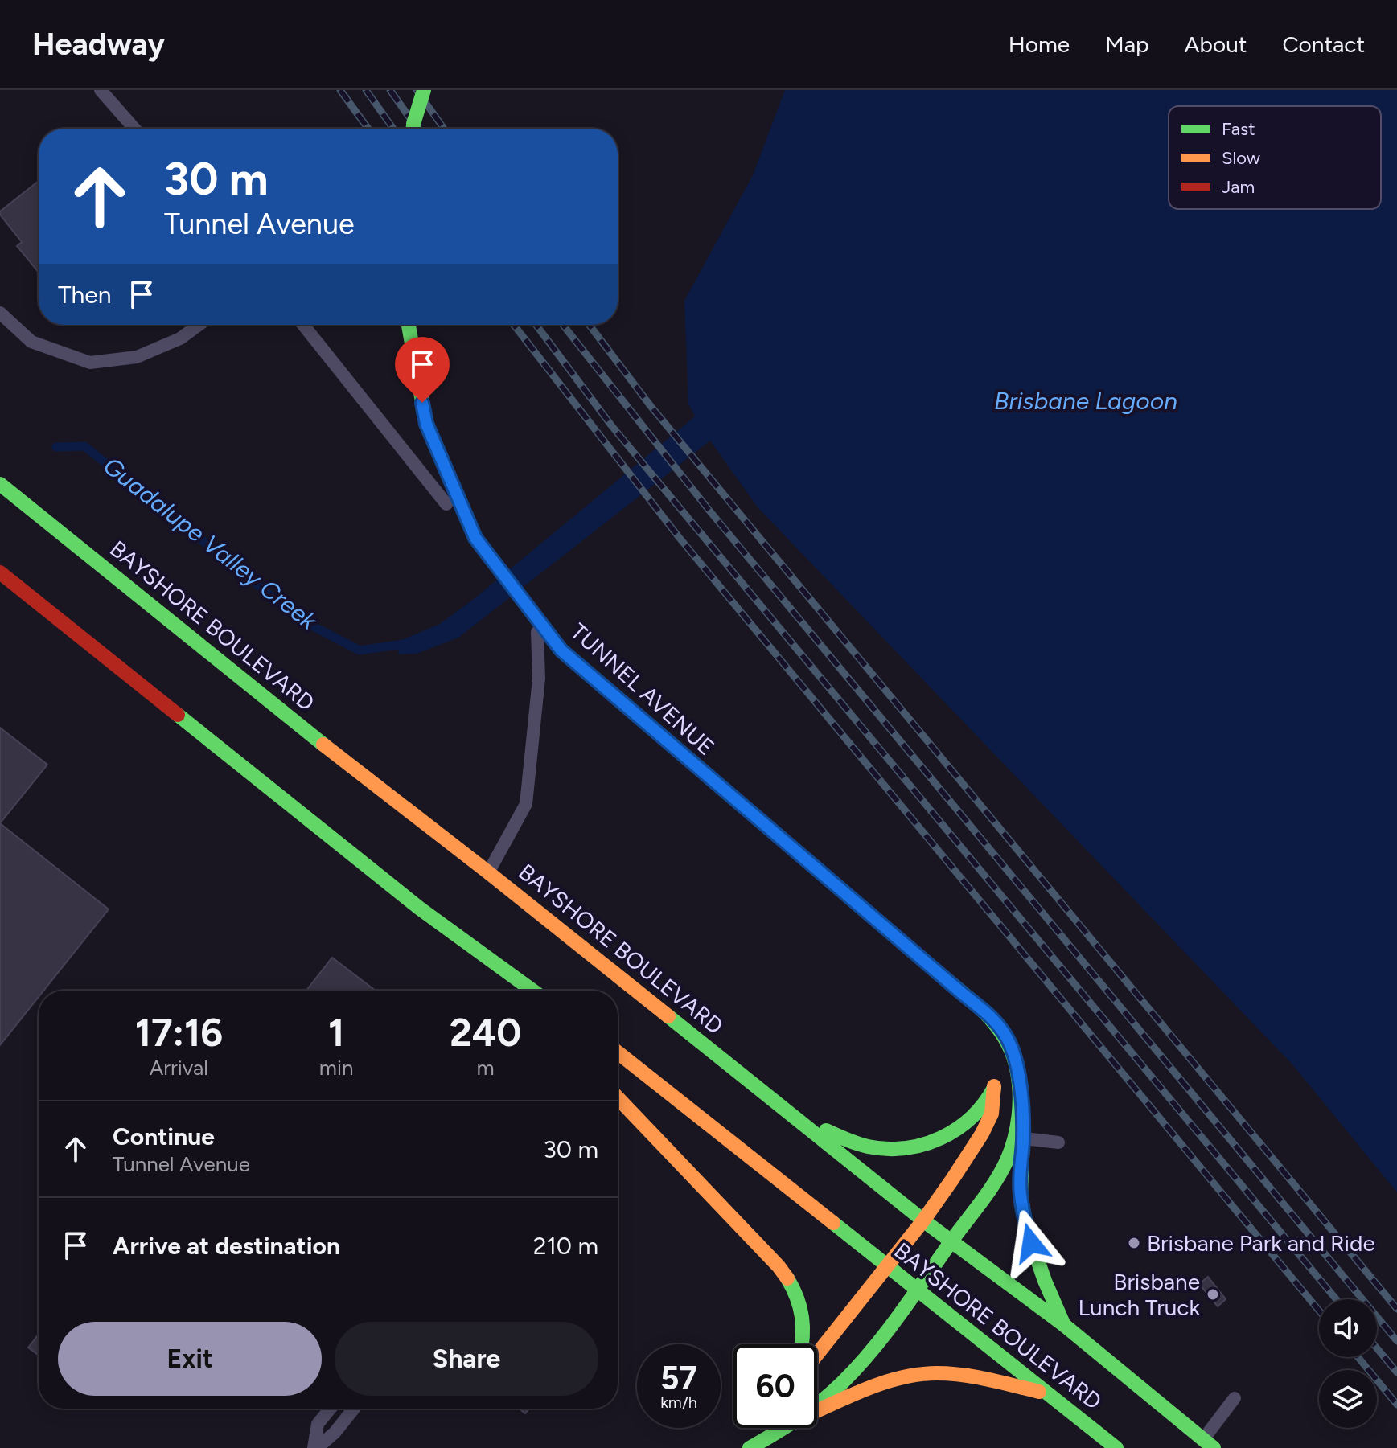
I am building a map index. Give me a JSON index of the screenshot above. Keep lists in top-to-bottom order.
{
  "streets": {
    "main road": ["BAYSHORE BOULEVARD", "TUNNEL AVENUE"]
  },
  "crossings": [
    ["BAYSHORE BOULEVARD", "TUNNEL AVENUE"]
  ],
  "water": ["Brisbane Lagoon", "Guadalupe Valley Creek"],
  "places": ["Brisbane Park and Ride", "Brisbane Lunch Truck"],
  "legend": ["Fast", "Slow", "Jam"],
  "page": {
    "header": "Headway",
    "nav": [
      "Home",
      "Map",
      "About",
      "Contact"
    ],
    "turn": ["30 m", "Tunnel Avenue"],
    "then": "Then",
    "eta": [
      "17:16",
      "Arrival",
      "1",
      "min",
      "240",
      "m"
    ],
    "list": [
      {
        "name": "Continue",
        "note": "Tunnel Avenue",
        "value": "30 m"
      },
      {
        "name": "Arrive at destination",
        "value": "210 m"
      }
    ],
    "buttons": ["Exit", "Share"],
    "speed": "57 km/h",
    "limit": "60"
  }
}
